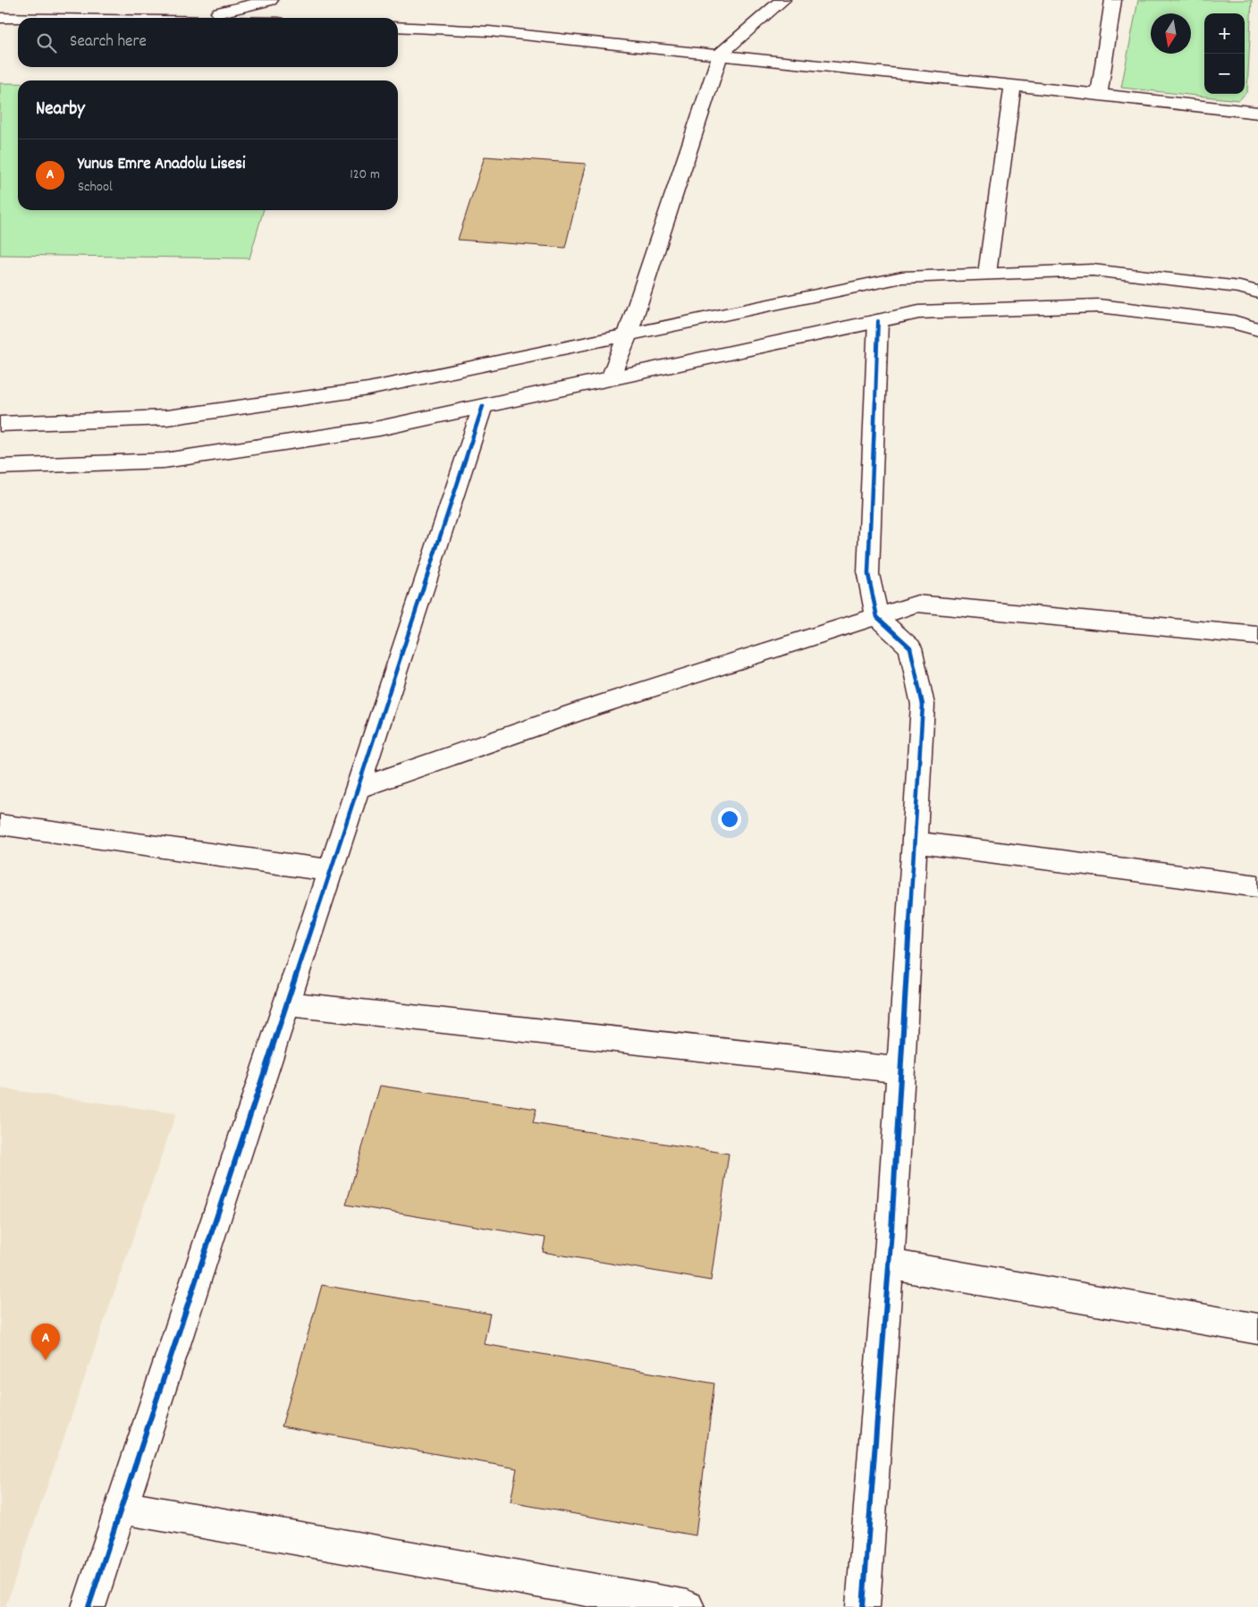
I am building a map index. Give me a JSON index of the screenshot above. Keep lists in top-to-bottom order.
{
  "north": "bottom",
  "page": {
    "map_buttons": ["+", "−"],
    "search": "Search here",
    "heading": "Nearby",
    "list": [
      {
        "mark": "A",
        "name": "Yunus Emre Anadolu Lisesi",
        "note": "School",
        "value": "120 m"
      }
    ],
    "pins": "A"
  }
}
